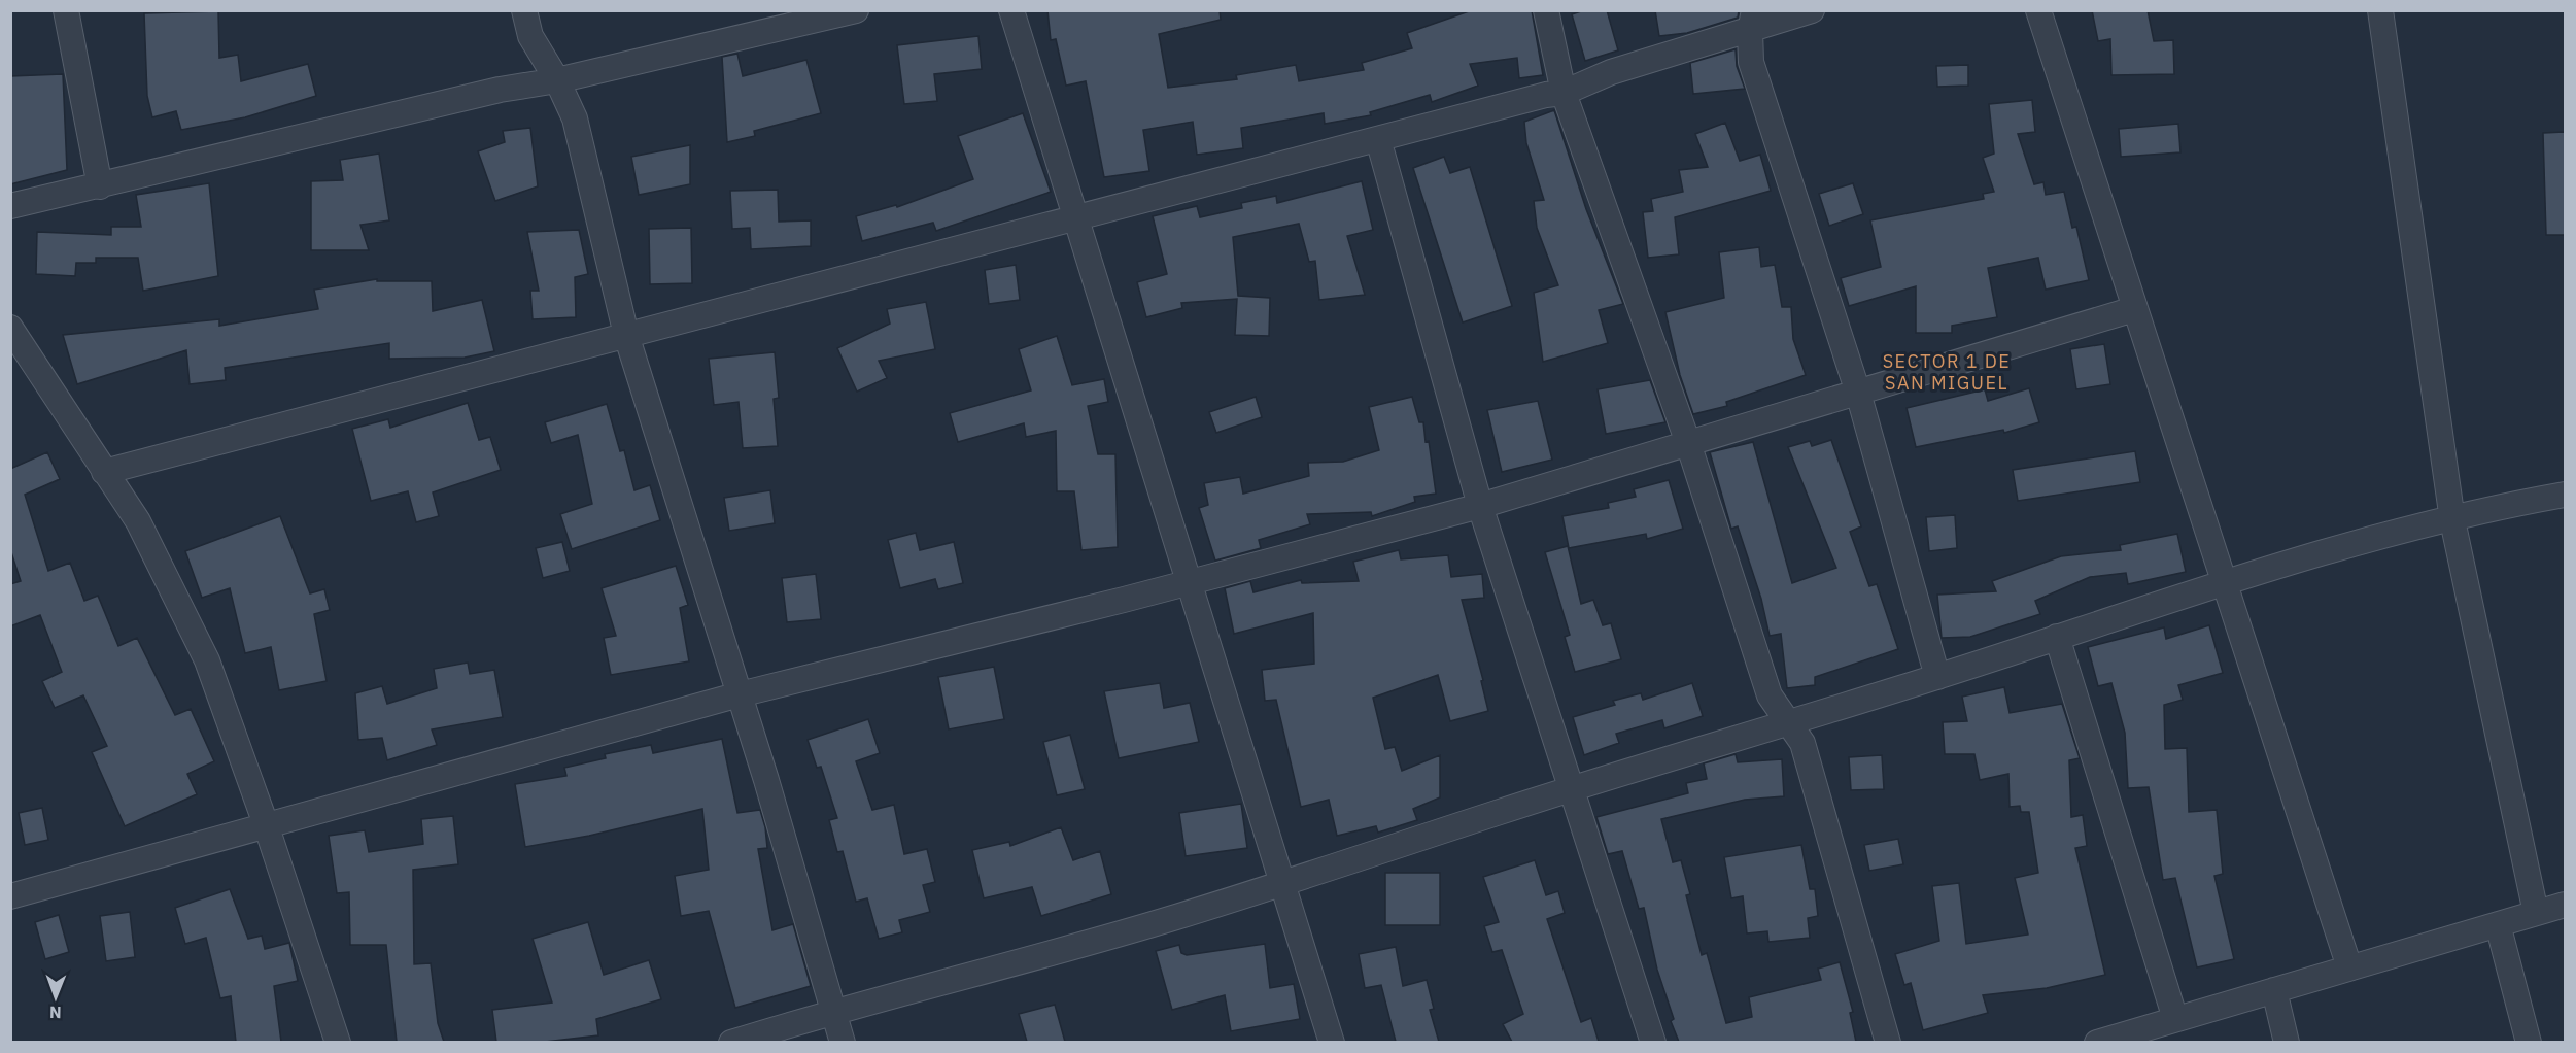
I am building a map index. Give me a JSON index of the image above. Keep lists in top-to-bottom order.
{
  "districts": ["SECTOR 1 DE SAN MIGUEL"],
  "north": "bottom"
}
